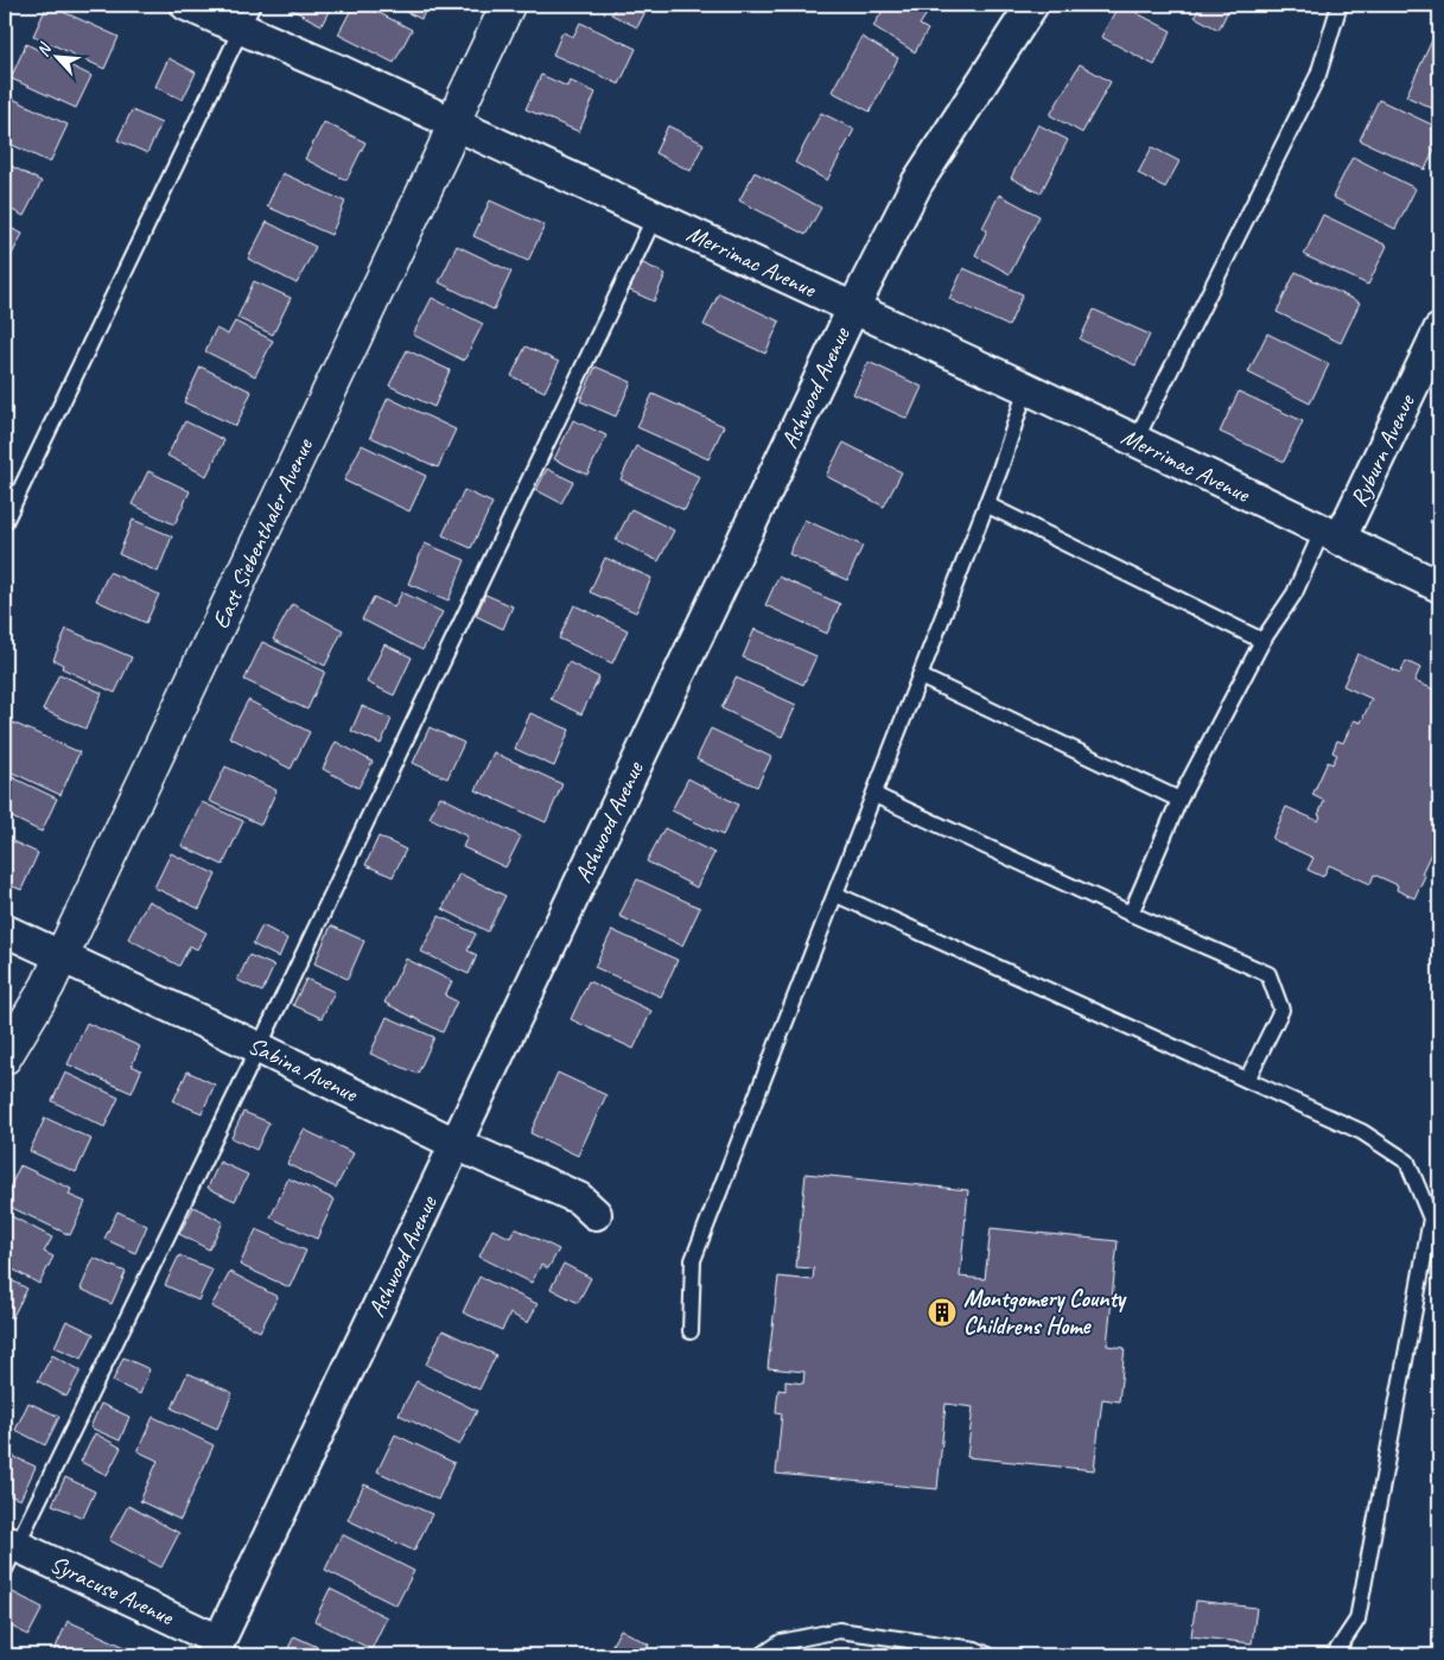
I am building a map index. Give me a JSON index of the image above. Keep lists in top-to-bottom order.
{
  "streets": {
    "main road": ["East Siebenthaler Avenue"],
    "street": [
      "Merrimac Avenue",
      "Ashwood Avenue",
      "Ryburn Avenue",
      "Sabina Avenue",
      "Syracuse Avenue"
    ]
  },
  "crossings": [
    ["Merrimac Avenue", "Ashwood Avenue"],
    ["Merrimac Avenue", "Ryburn Avenue"],
    ["Merrimac Avenue", "East Siebenthaler Avenue"],
    ["Ashwood Avenue", "Sabina Avenue"],
    ["Ashwood Avenue", "Syracuse Avenue"],
    ["East Siebenthaler Avenue", "Sabina Avenue"]
  ],
  "places": {
    "building": ["Montgomery County Childrens Home"]
  },
  "north": "top left"
}
